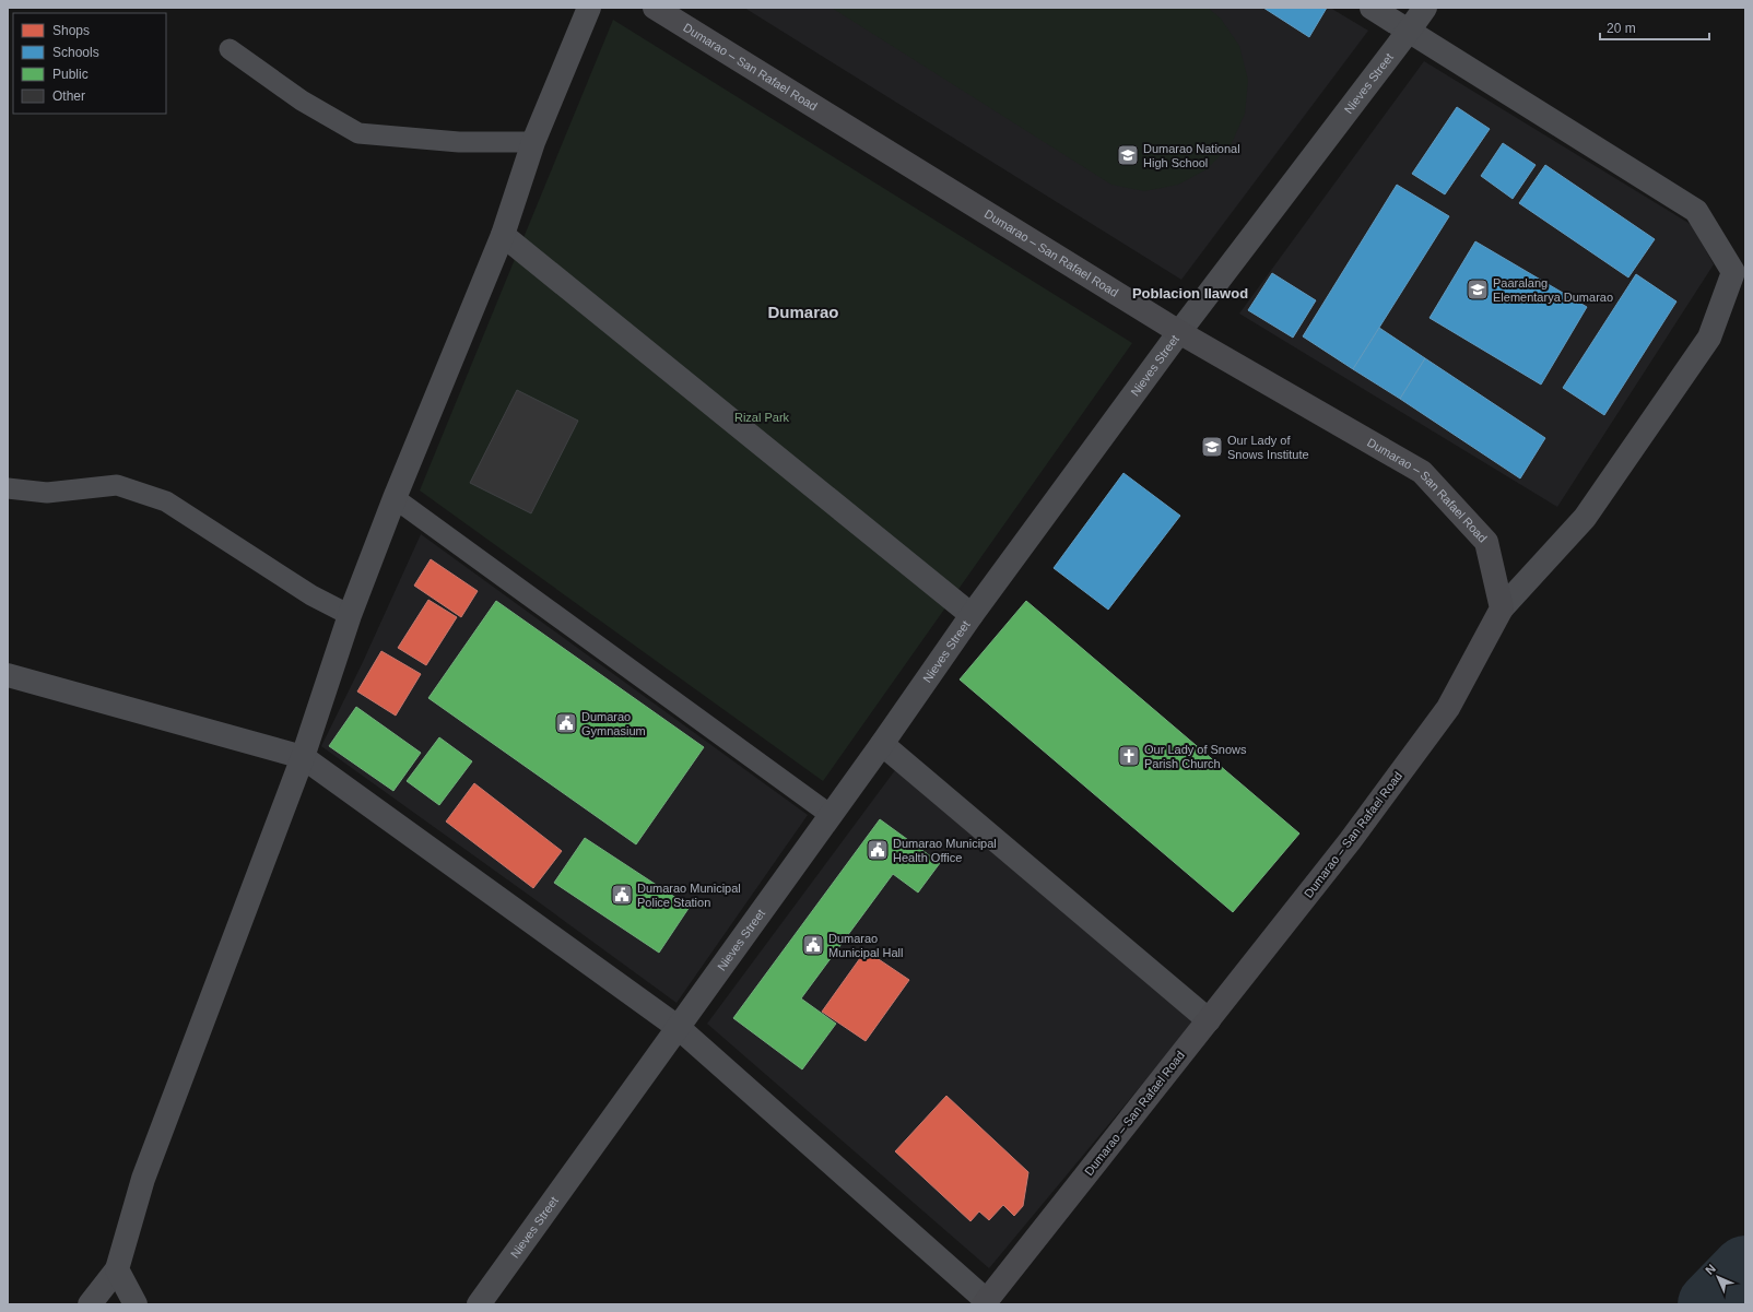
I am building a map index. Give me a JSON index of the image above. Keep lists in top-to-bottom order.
{
  "streets": {
    "main road": ["Dumarao – San Rafael Road"],
    "street": ["Nieves Street"]
  },
  "crossings": [
    ["Dumarao – San Rafael Road", "Nieves Street"]
  ],
  "districts": ["Poblacion Ilawod", "Dumarao"],
  "parks": ["Rizal Park"],
  "places": {
    "school or university": ["Dumarao National High School", "Paaralang Elementarya Dumarao", "Our Lady of Snows Institute"],
    "public building": [
      "Dumarao Gymnasium",
      "Dumarao Municipal Health Office",
      "Dumarao Municipal Police Station",
      "Dumarao Municipal Hall"
    ],
    "church": ["Our Lady of Snows Parish Church"]
  },
  "legend": [
    "Shops",
    "Schools",
    "Public",
    "Other"
  ],
  "scale_bar": "20 m",
  "north": "top left"
}
